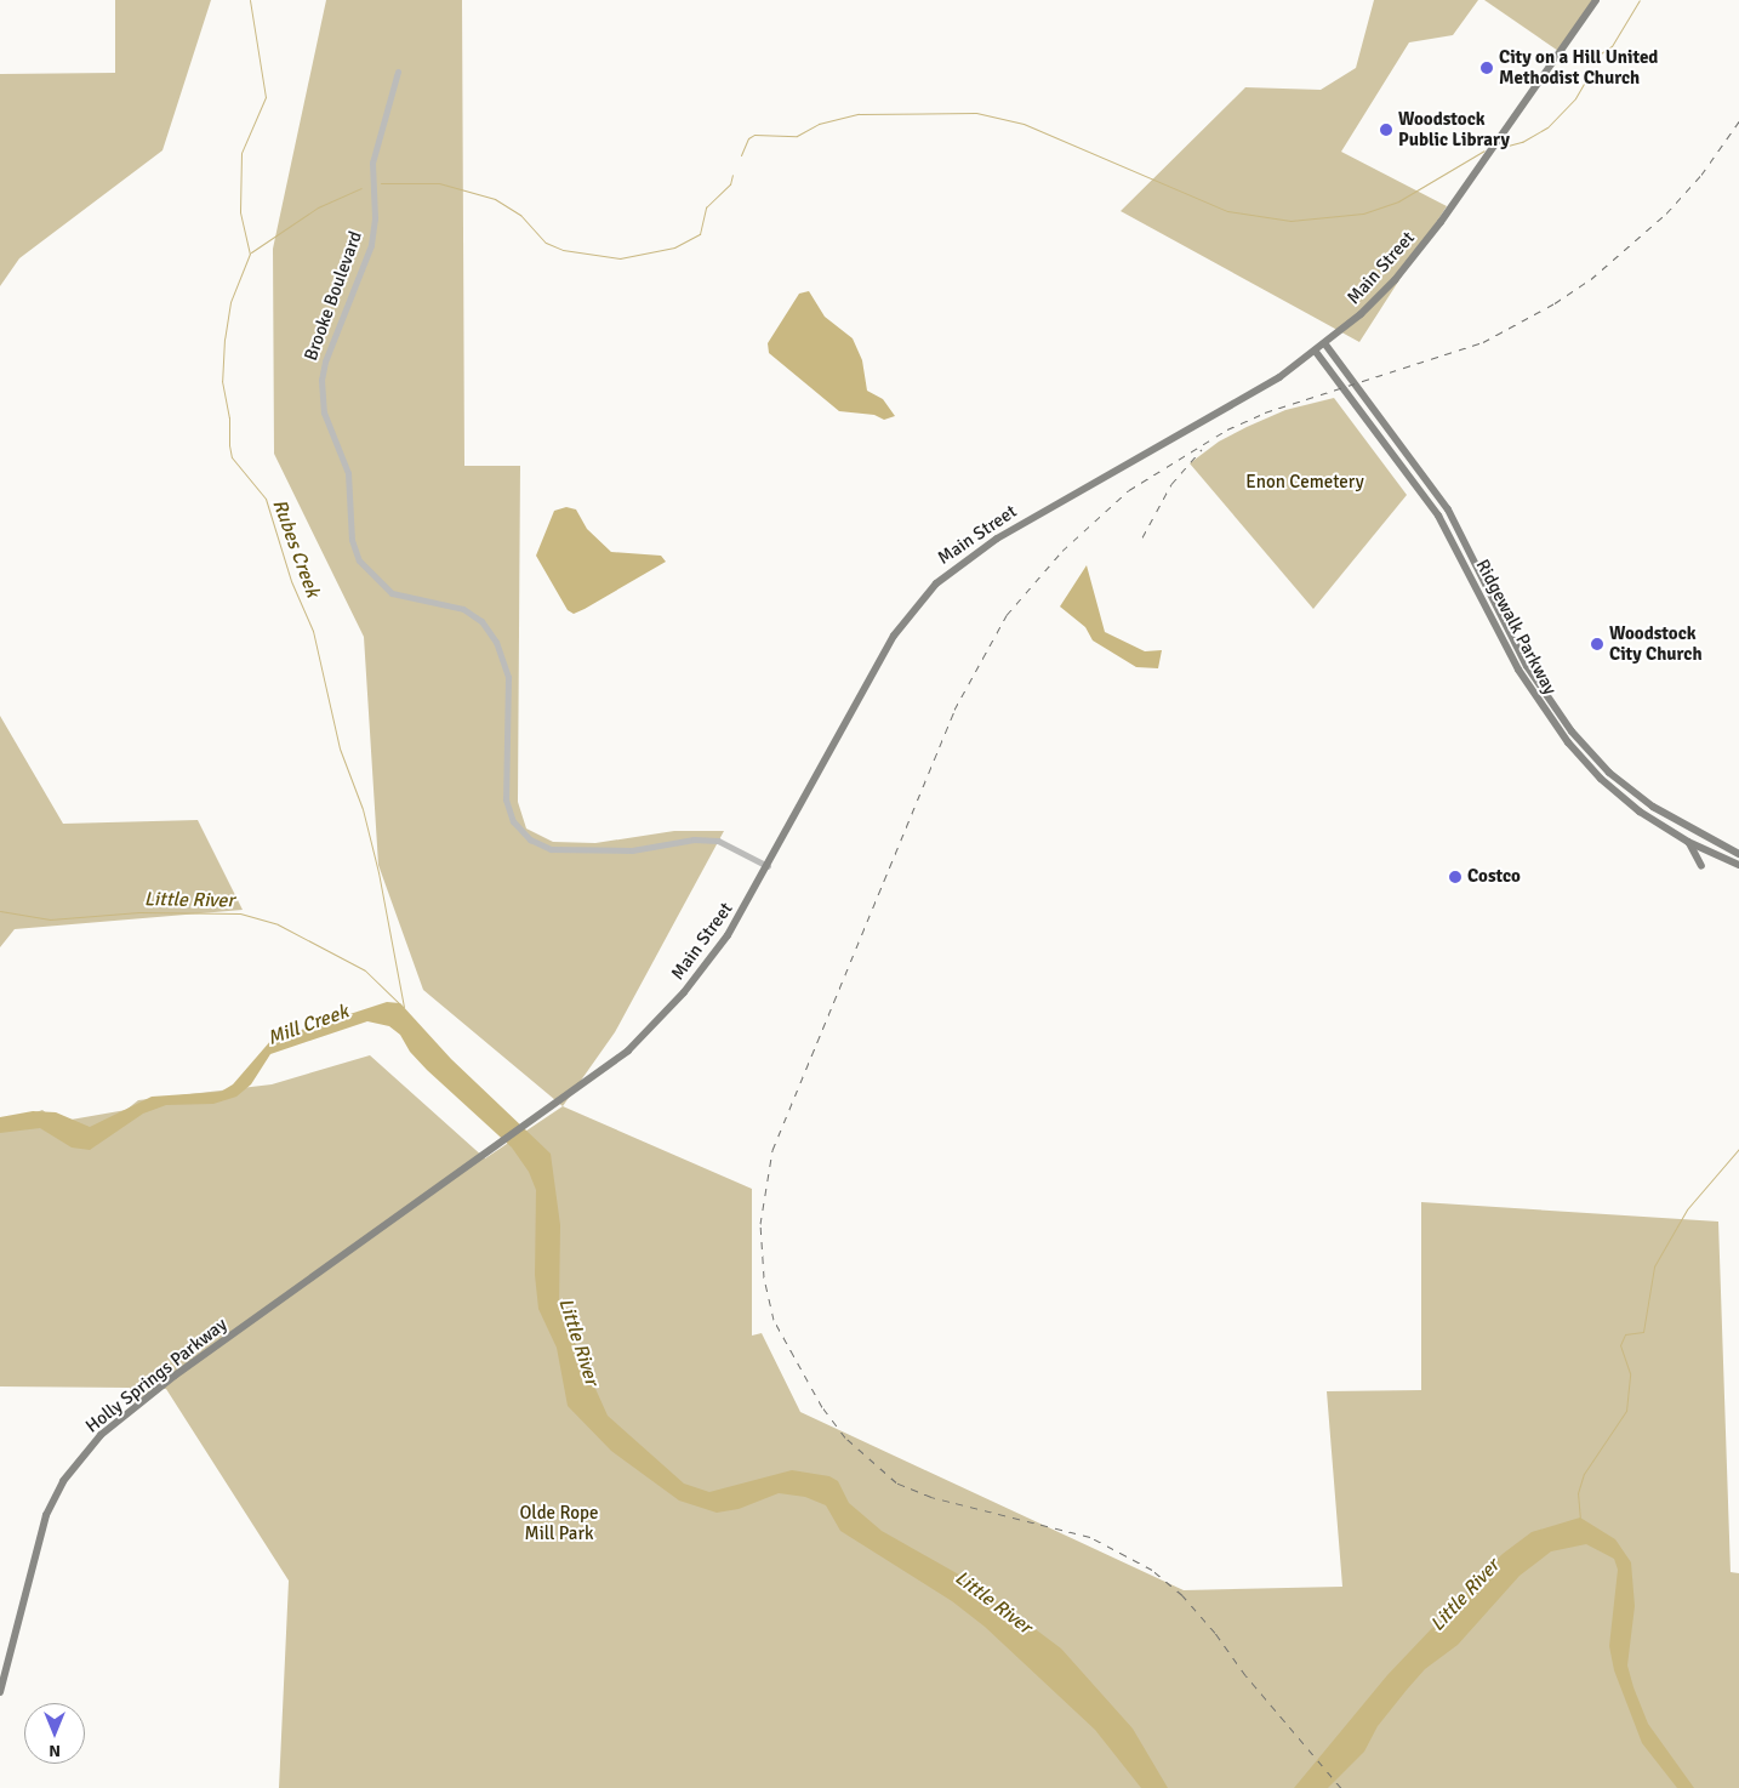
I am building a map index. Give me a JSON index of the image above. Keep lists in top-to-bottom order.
{
  "streets": {
    "main road": ["Main Street", "Ridgewalk Parkway", "Holly Springs Parkway"],
    "street": ["Brooke Boulevard"]
  },
  "crossings": [
    ["Main Street", "Brooke Boulevard"],
    ["Main Street", "Ridgewalk Parkway"],
    ["Main Street", "Holly Springs Parkway"]
  ],
  "water": ["Rubes Creek", "Little River", "Mill Creek"],
  "parks": ["Enon Cemetery", "Olde Rope Mill Park"],
  "places": [
    "City on a Hill United Methodist Church",
    "Woodstock Public Library",
    "Woodstock City Church",
    "Costco"
  ],
  "north": "bottom"
}
